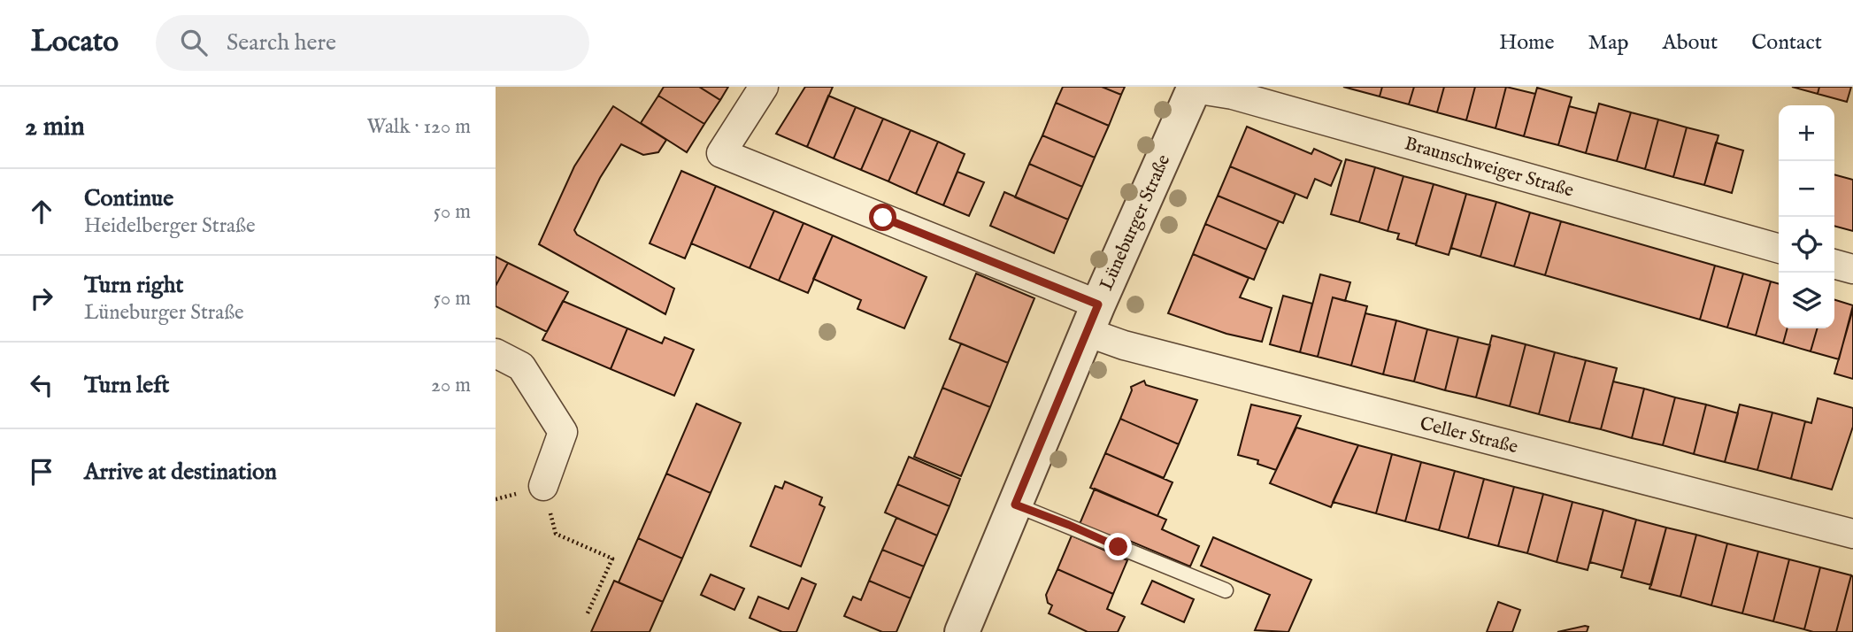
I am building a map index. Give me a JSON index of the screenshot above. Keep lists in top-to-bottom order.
{
  "streets": {
    "street": ["Braunschweiger Straße", "Lüneburger Straße", "Celler Straße"]
  },
  "crossings": [
    ["Braunschweiger Straße", "Lüneburger Straße"],
    ["Lüneburger Straße", "Celler Straße"]
  ],
  "page": {
    "header": "Locato",
    "search": "Search here",
    "nav": [
      "Home",
      "Map",
      "About",
      "Contact"
    ],
    "heading": ["2 min", "Walk · 120 m"],
    "map_buttons": ["+", "−"],
    "list": [
      ["Continue", "Heidelberger Straße", "50 m"],
      ["Turn right", "Lüneburger Straße", "50 m"],
      ["Turn left", "20 m"],
      "Arrive at destination"
    ]
  }
}
